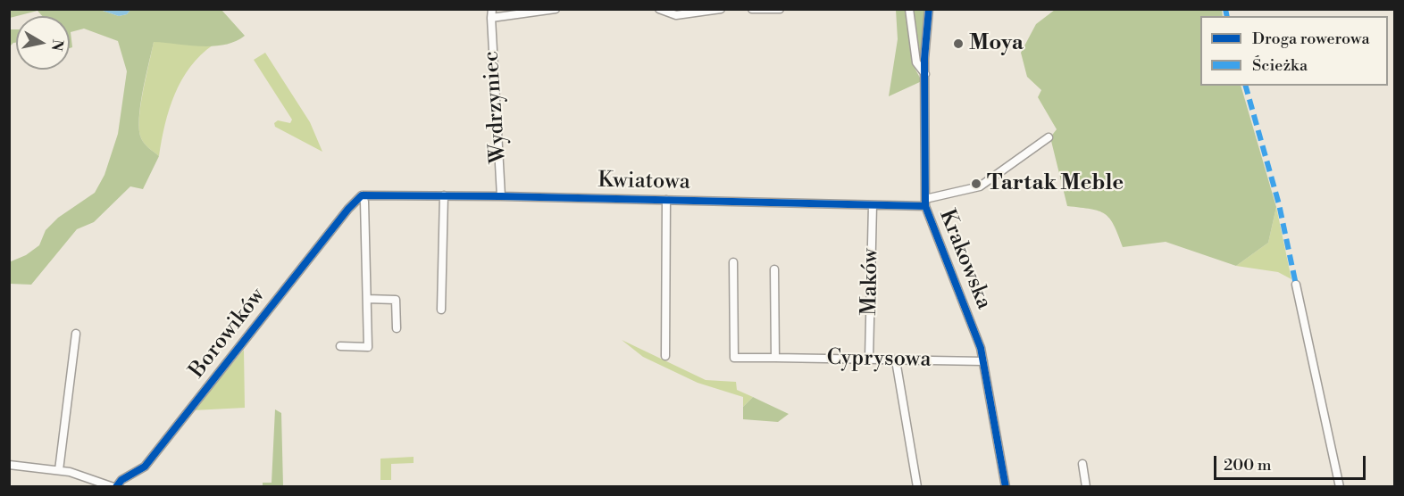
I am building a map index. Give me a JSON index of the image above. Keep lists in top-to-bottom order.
{
  "streets": {
    "street": [
      "Wydrzyniec",
      "Kwiatowa",
      "Krakowska",
      "Maków",
      "Borowików",
      "Cyprysowa"
    ]
  },
  "crossings": [
    ["Wydrzyniec", "Kwiatowa"],
    ["Kwiatowa", "Krakowska"],
    ["Kwiatowa", "Maków"],
    ["Kwiatowa", "Borowików"],
    ["Krakowska", "Cyprysowa"],
    ["Maków", "Cyprysowa"]
  ],
  "places": ["Moya", "Tartak Meble"],
  "legend": ["Droga rowerowa", "Ścieżka"],
  "scale_bar": "200 m",
  "north": "right"
}
